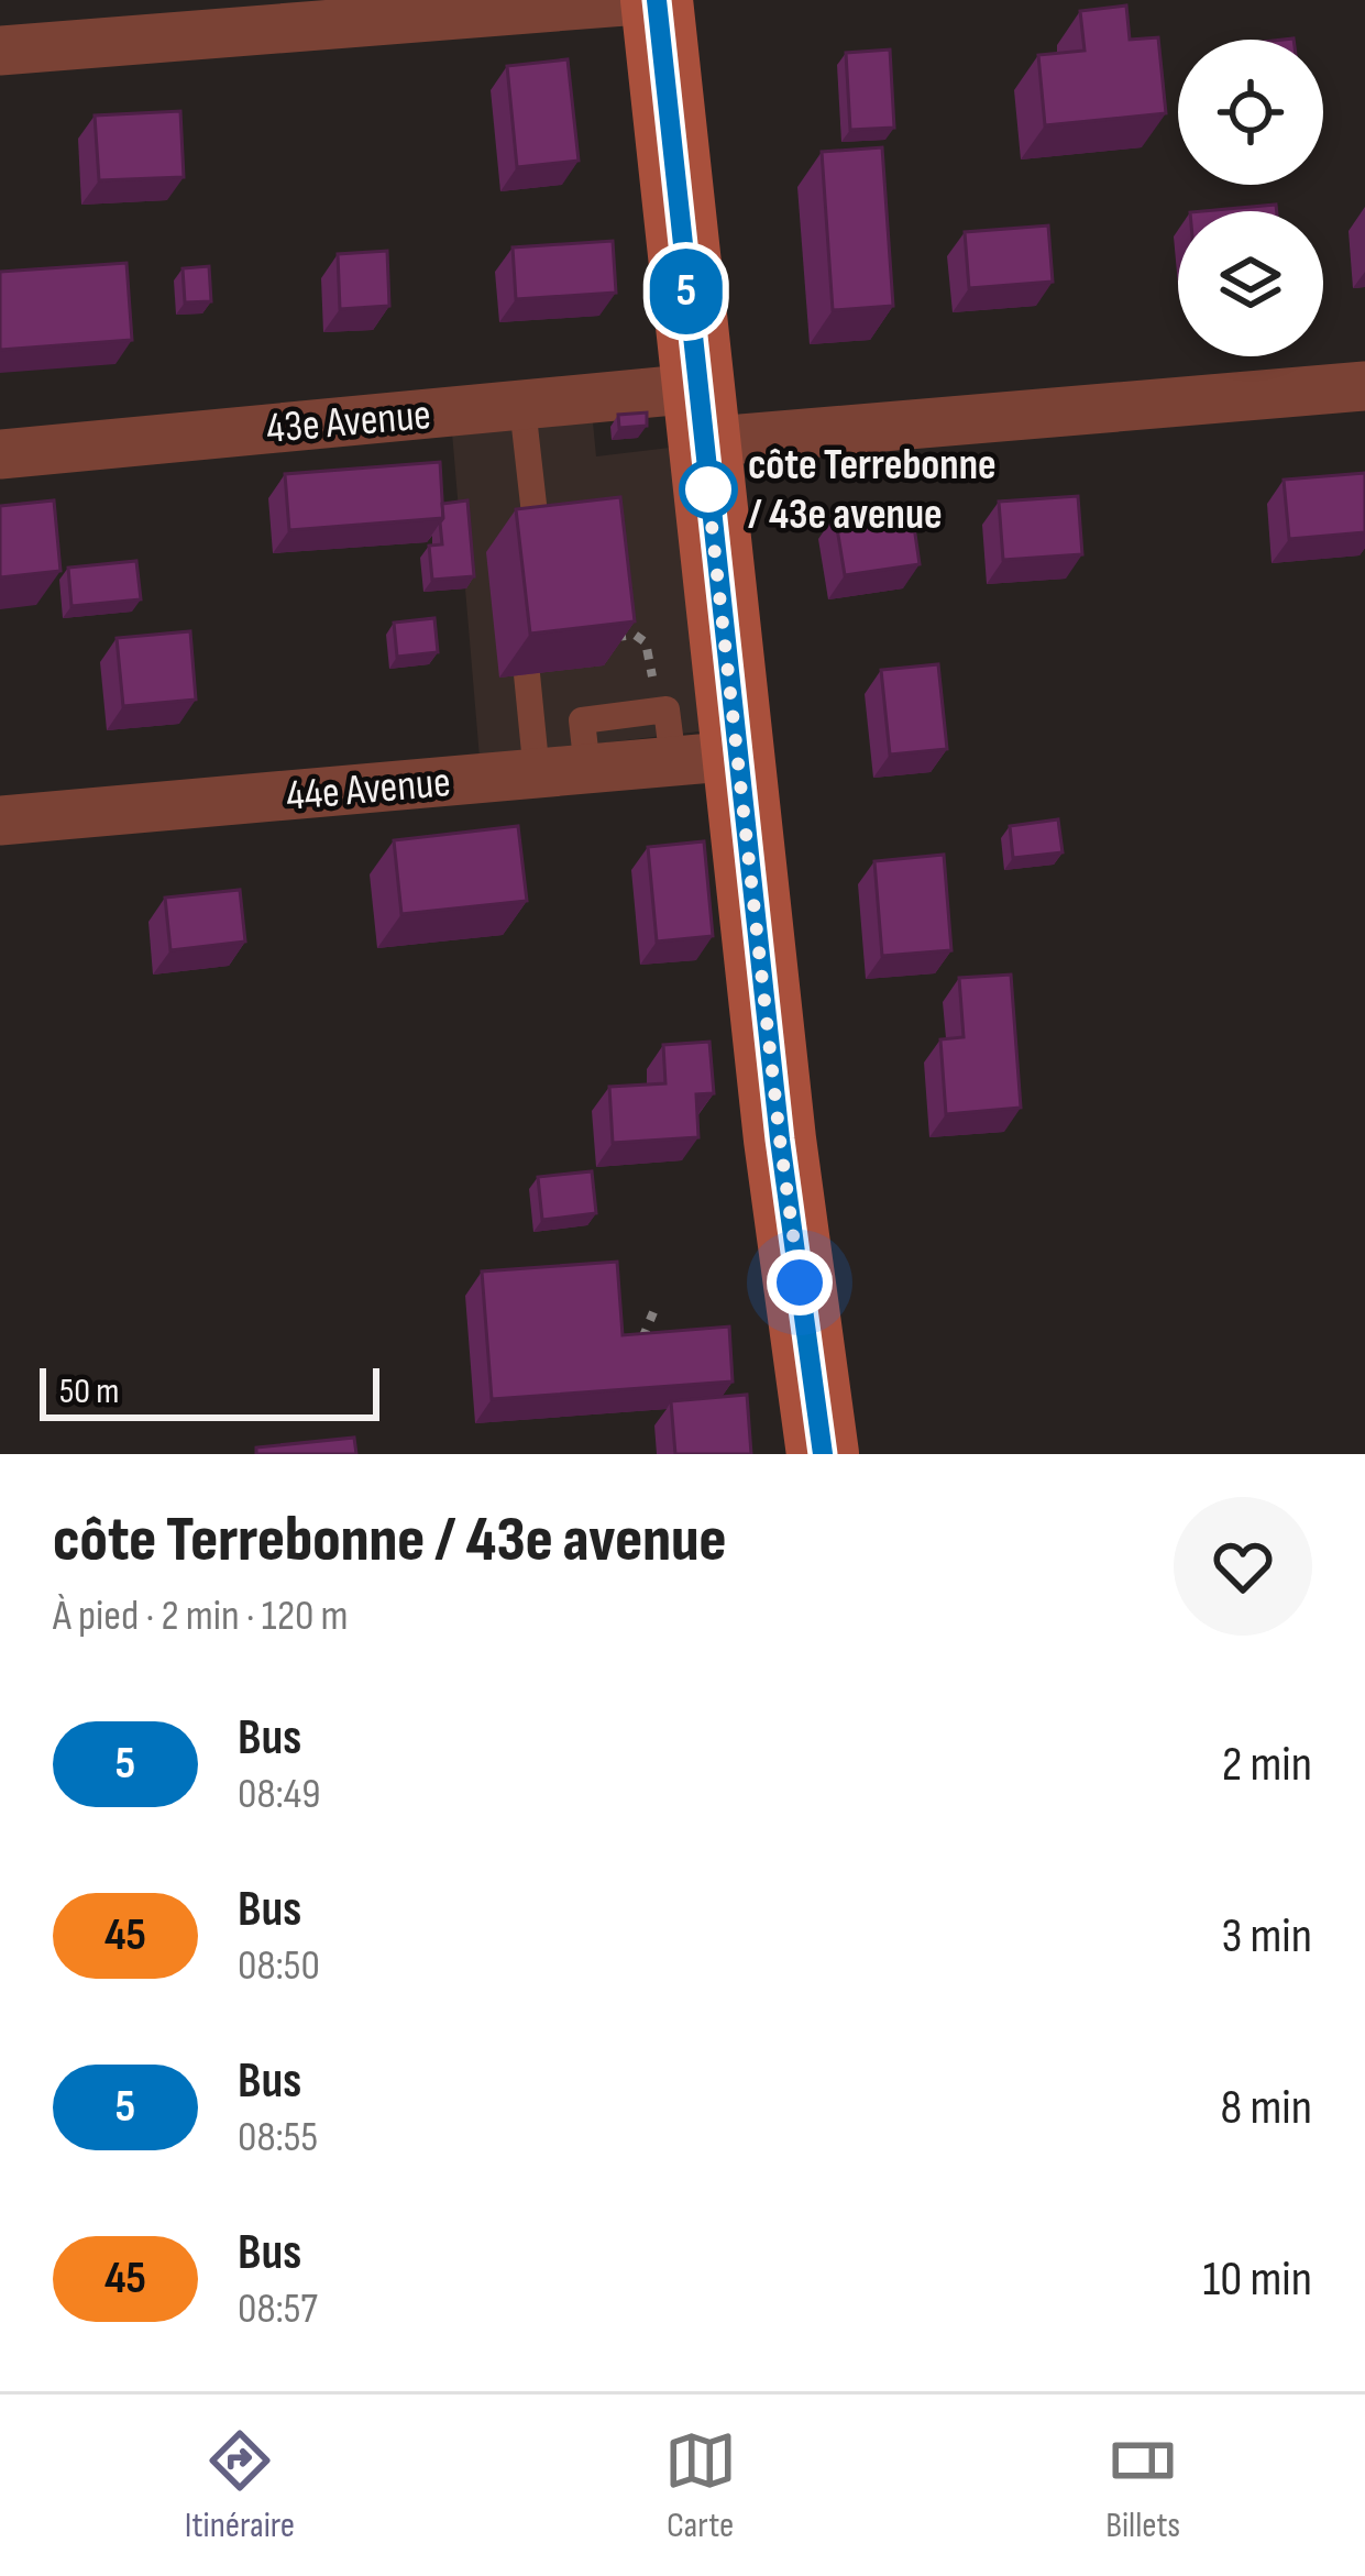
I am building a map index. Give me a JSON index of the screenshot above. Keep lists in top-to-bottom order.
{
  "streets": {
    "street": ["43e Avenue", "44e Avenue"]
  },
  "places": ["côte Terrebonne / 43e avenue"],
  "lines": ["bus line 5"],
  "scale_bar": "50 m",
  "page": {
    "on_map": "5",
    "scale": "50 m",
    "heading": ["côte Terrebonne / 43e avenue", "À pied · 2 min · 120 m"],
    "list": [
      {
        "mark": "5",
        "name": "Bus",
        "note": "08:49",
        "value": "2 min"
      },
      {
        "mark": "45",
        "name": "Bus",
        "note": "08:50",
        "value": "3 min"
      },
      {
        "mark": "5",
        "name": "Bus",
        "note": "08:55",
        "value": "8 min"
      },
      {
        "mark": "45",
        "name": "Bus",
        "note": "08:57",
        "value": "10 min"
      }
    ],
    "tabs": ["Itinéraire", "Carte", "Billets"]
  }
}
